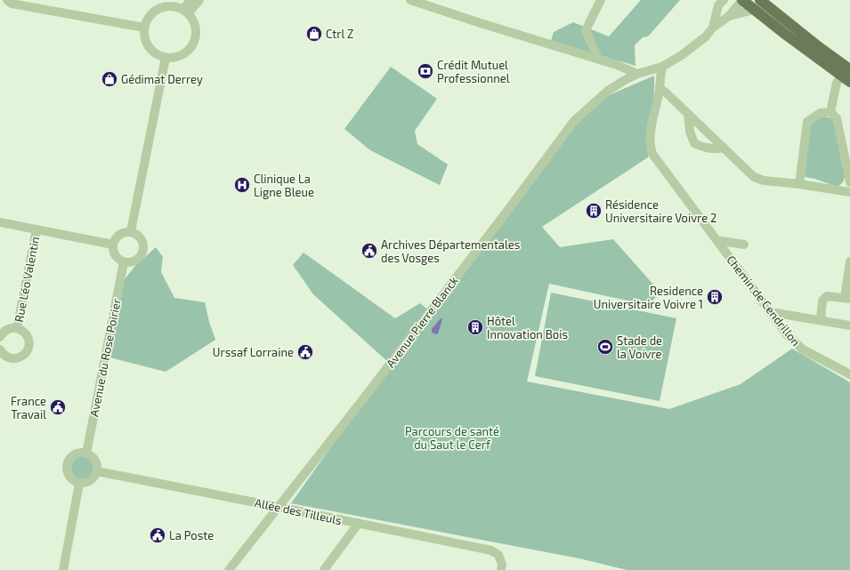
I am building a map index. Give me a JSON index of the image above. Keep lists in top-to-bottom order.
{
  "streets": {
    "street": [
      "Rue Léo Valentin",
      "Chemin de Cendrillon",
      "Avenue Pierre Blanck",
      "Avenue du Rose Poirier",
      "Allée des Tilleuls"
    ]
  },
  "crossings": [
    ["Rue Léo Valentin", "Avenue du Rose Poirier"],
    ["Chemin de Cendrillon", "Avenue Pierre Blanck"],
    ["Avenue Pierre Blanck", "Allée des Tilleuls"],
    ["Avenue du Rose Poirier", "Allée des Tilleuls"]
  ],
  "parks": ["Parcours de santé du Saut le Cerf"],
  "places": {
    "shop": ["Ctrl Z", "Gédimat Derrey"],
    "bank": ["Crédit Mutuel Professionnel"],
    "hospital": ["Clinique La Ligne Bleue"],
    "building": ["Résidence Universitaire Voivre 2", "Residence Universitaire Voivre 1", "Hôtel Innovation Bois"],
    "public building": [
      "Archives Départementales des Vosges",
      "Urssaf Lorraine",
      "France Travail",
      "La Poste"
    ],
    "sports": ["Stade de la Voivre"]
  }
}
